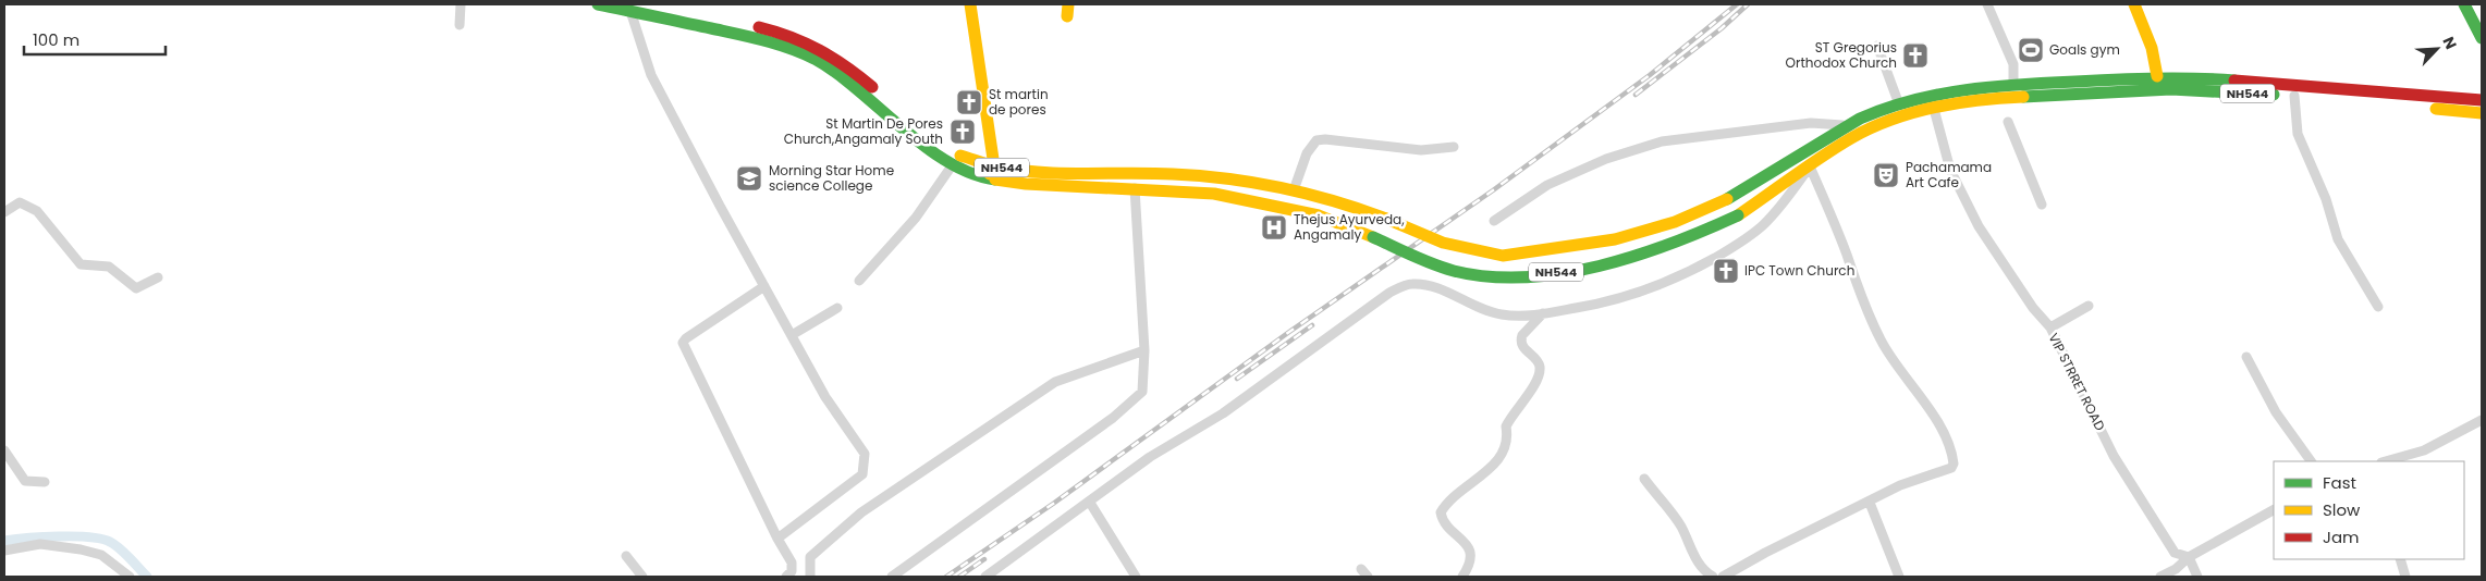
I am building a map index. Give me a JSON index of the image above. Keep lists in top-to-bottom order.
{
  "streets": {
    "main road": ["NH544"],
    "street": ["VIP STRRET ROAD"]
  },
  "crossings": [
    ["NH544", "VIP STRRET ROAD"]
  ],
  "places": {
    "sports": ["Goals gym"],
    "church": [
      "ST Gregorius Orthodox Church",
      "St martin de pores",
      "St Martin De Pores Church,Angamaly South",
      "IPC Town Church"
    ],
    "theatre": ["Pachamama Art Cafe"],
    "school or university": ["Morning Star Home science College"],
    "hospital": ["Thejus Ayurveda, Angamaly"]
  },
  "legend": ["Fast", "Slow", "Jam"],
  "scale_bar": "100 m",
  "north": "top right"
}
